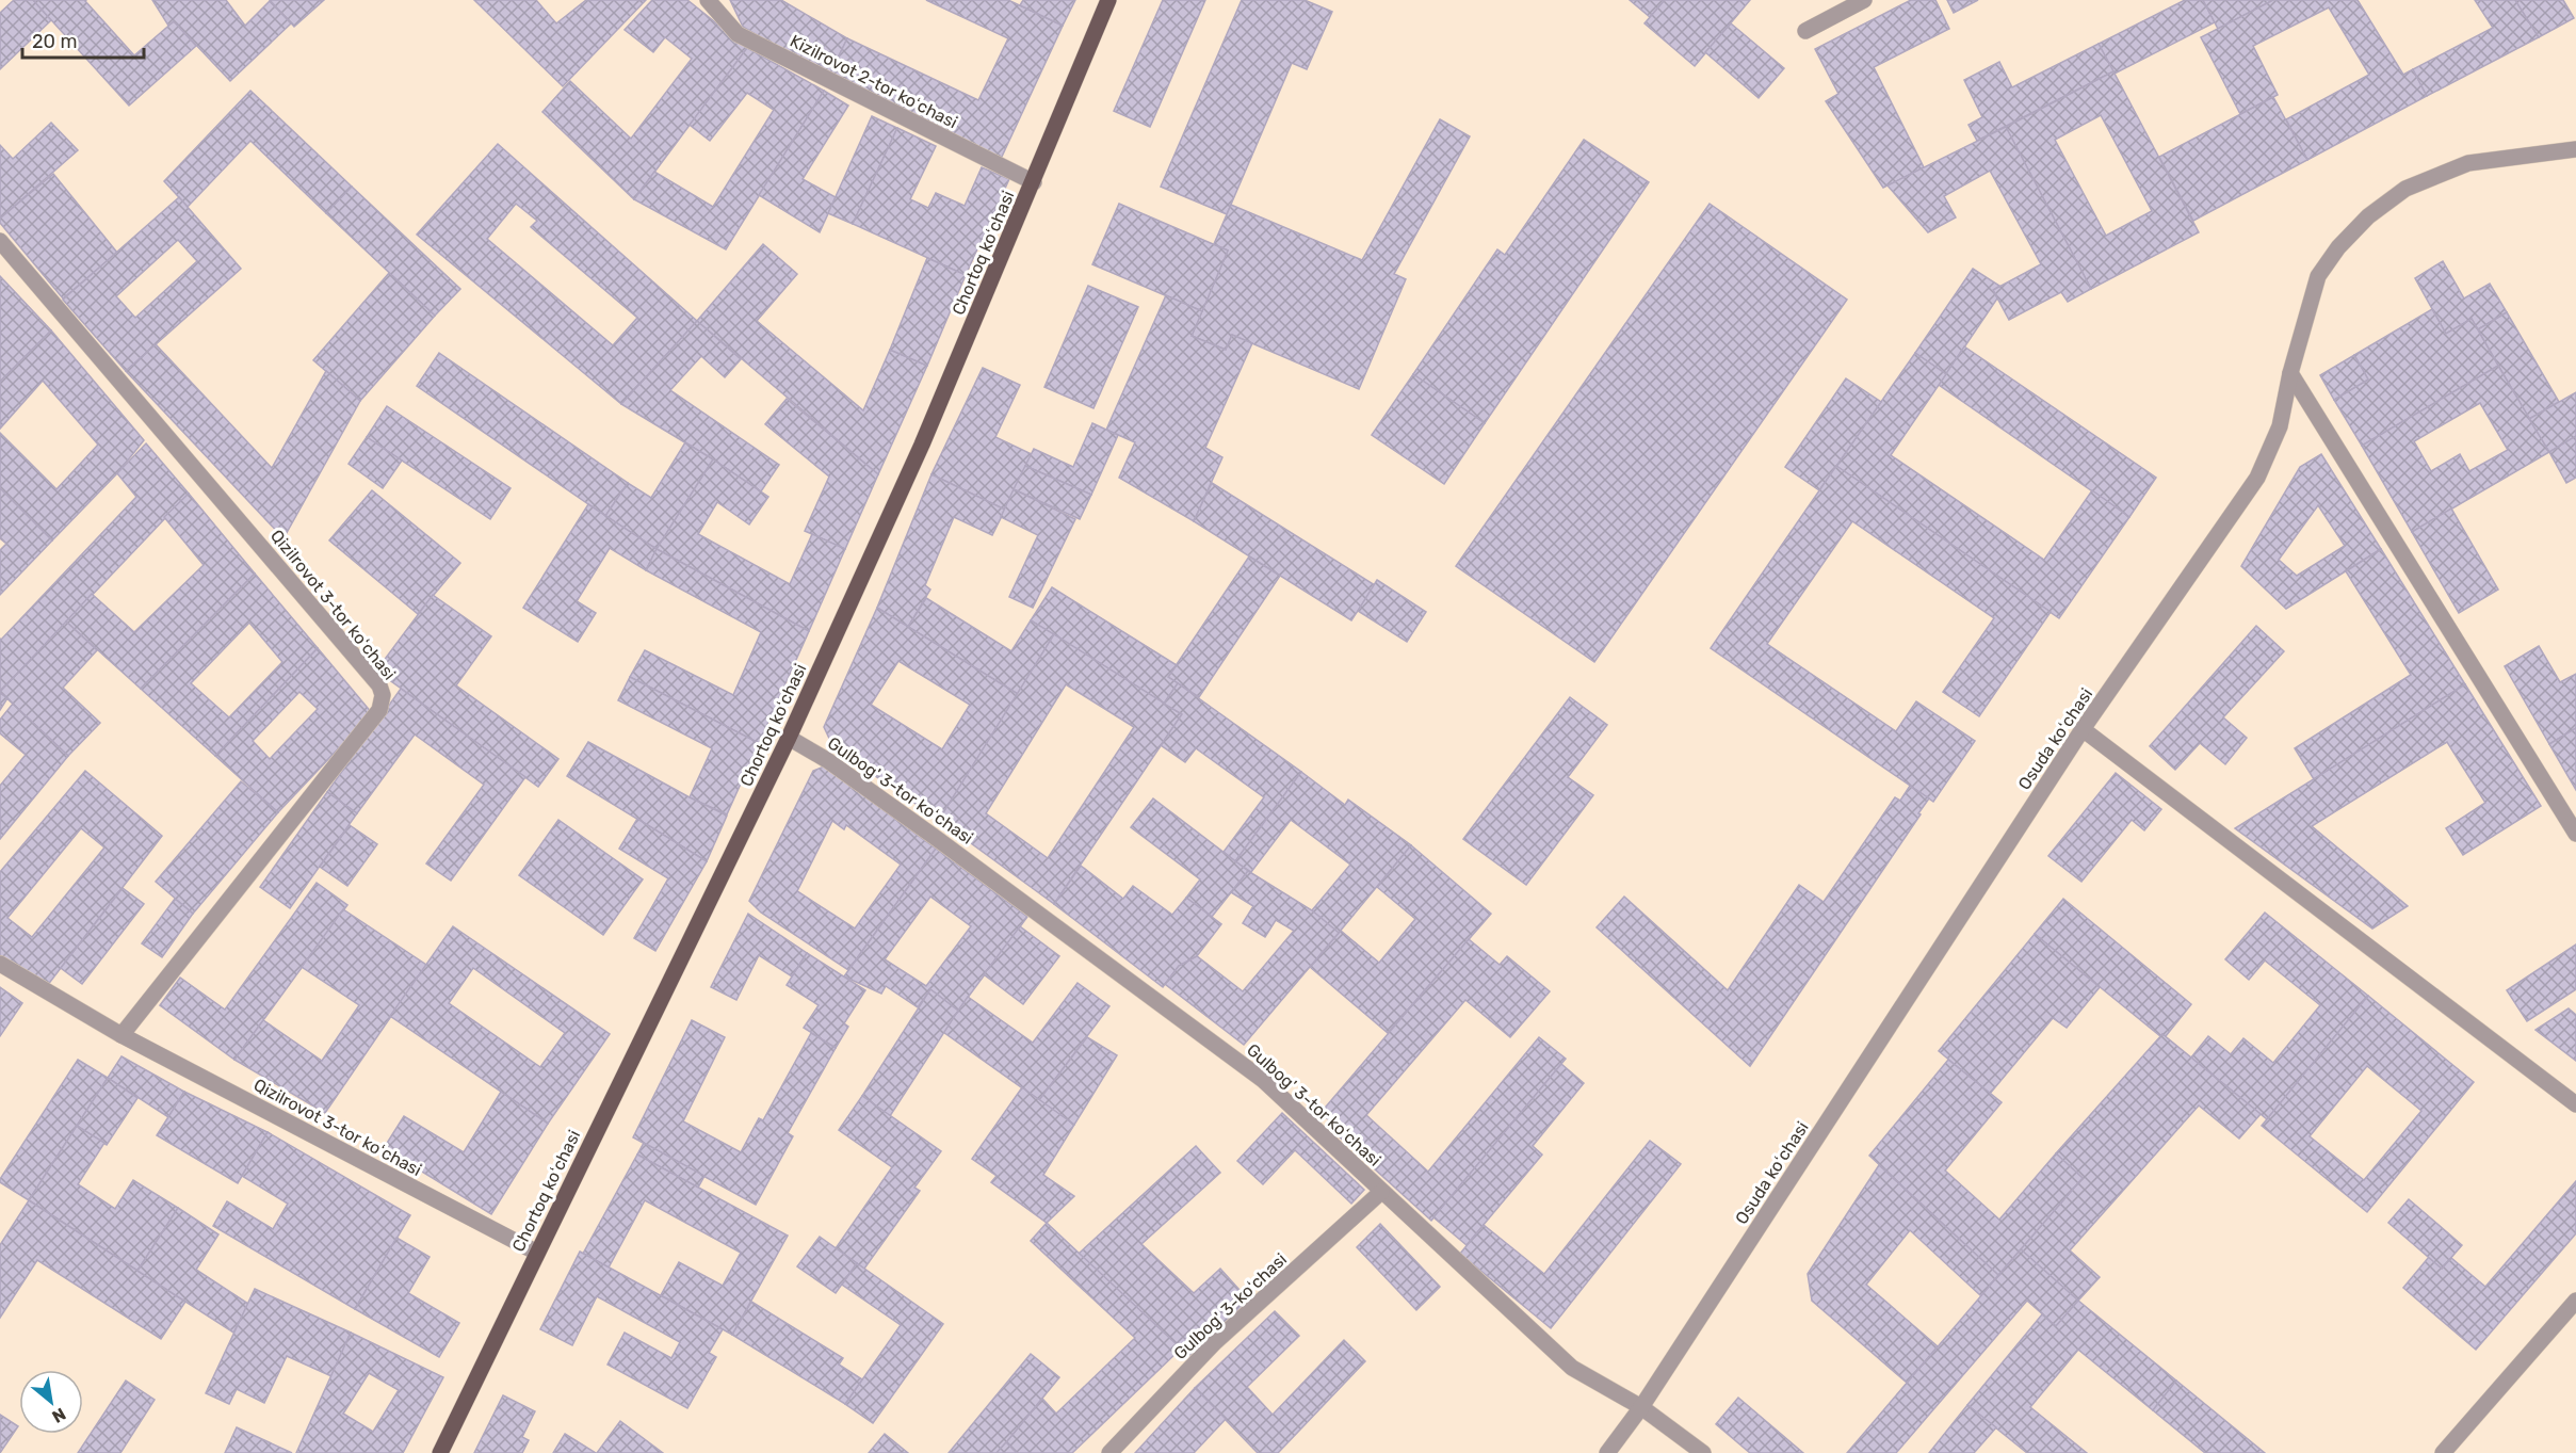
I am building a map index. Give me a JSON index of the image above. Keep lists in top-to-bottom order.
{
  "streets": {
    "main road": ["Chortoq koʻchasi"],
    "street": [
      "Kizilrovot 2-tor koʻchasi",
      "Qizilrovot 3-tor koʻchasi",
      "Osuda koʻchasi",
      "Gulbog' 3-tor koʻchasi",
      "Gulbog' 3-koʻchasi"
    ]
  },
  "crossings": [
    ["Kizilrovot 2-tor koʻchasi", "Chortoq koʻchasi"],
    ["Chortoq koʻchasi", "Qizilrovot 3-tor koʻchasi"],
    ["Chortoq koʻchasi", "Gulbog' 3-tor koʻchasi"],
    ["Osuda koʻchasi", "Gulbog' 3-tor koʻchasi"],
    ["Gulbog' 3-tor koʻchasi", "Gulbog' 3-koʻchasi"]
  ],
  "scale_bar": "20 m",
  "north": "bottom right"
}
